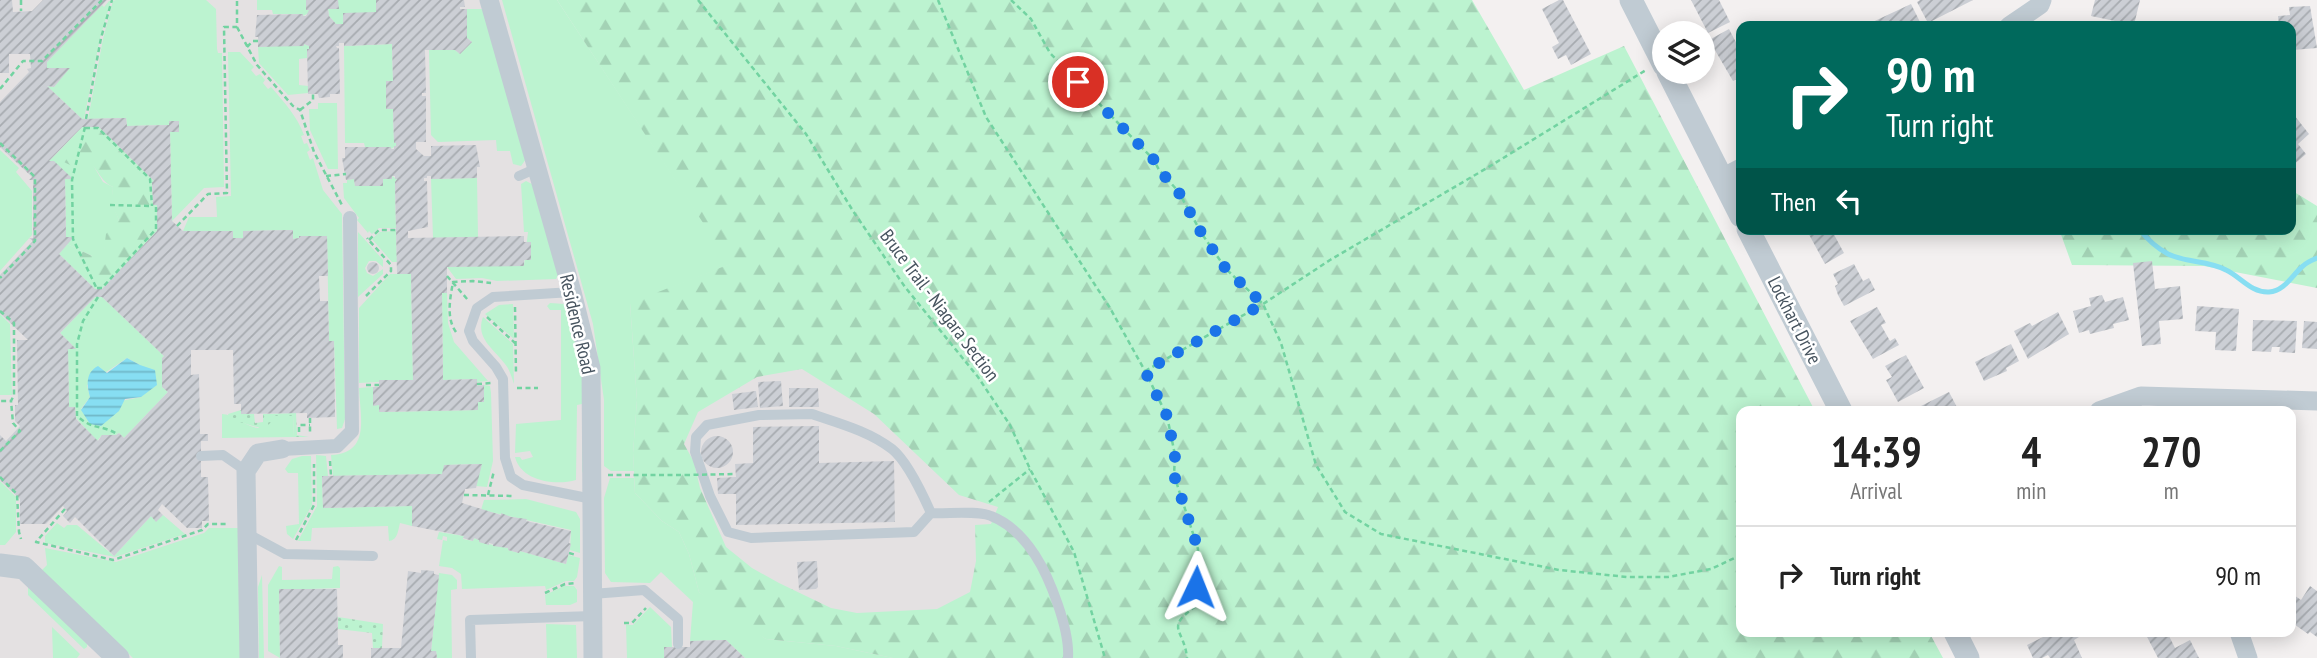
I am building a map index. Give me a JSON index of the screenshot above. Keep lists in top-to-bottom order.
{
  "streets": {
    "street": ["Lockhart Drive", "Residence Road"],
    "path": ["Bruce Trail - Niagara Section"]
  },
  "page": {
    "turn": ["90 m", "Turn right"],
    "then": "Then",
    "eta": [
      "14:39",
      "Arrival",
      "4",
      "min",
      "270",
      "m"
    ],
    "list": [
      {
        "name": "Turn right",
        "value": "90 m"
      }
    ]
  }
}
